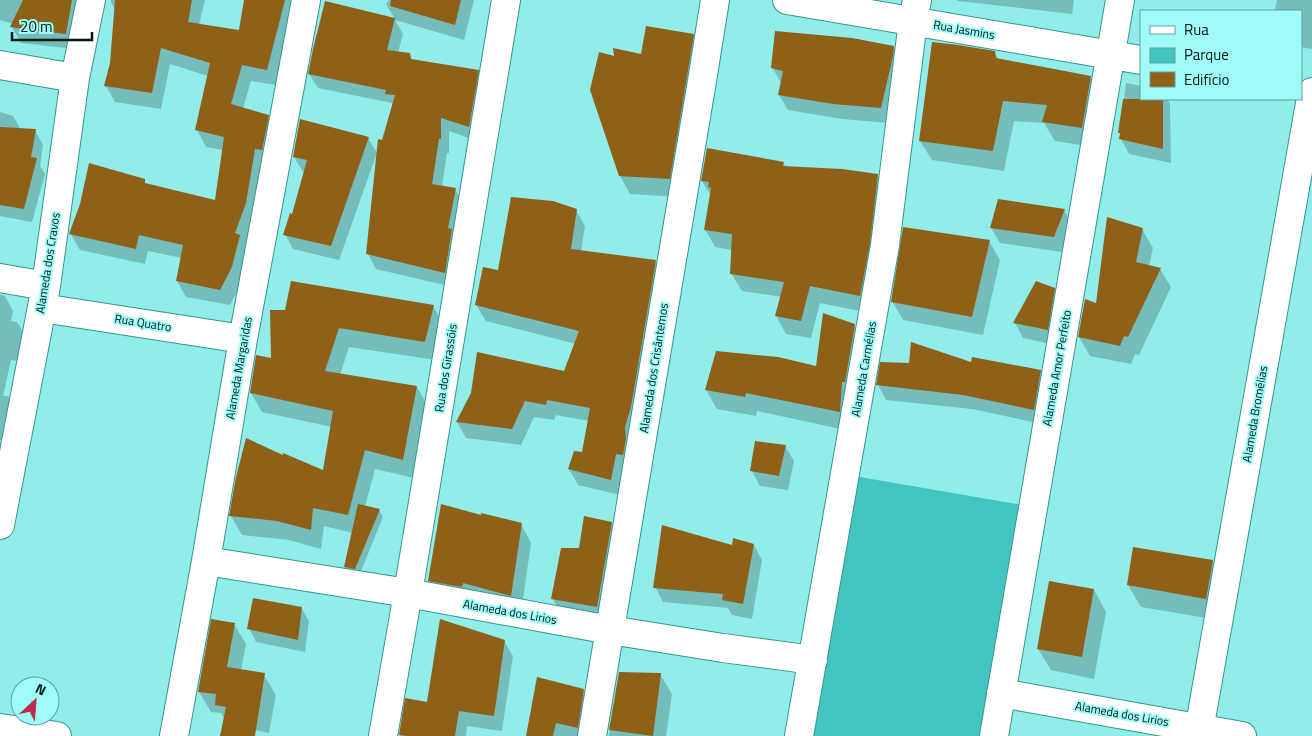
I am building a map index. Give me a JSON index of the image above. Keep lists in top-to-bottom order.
{
  "streets": {
    "street": [
      "Rua Jasmins",
      "Alameda dos Cravos",
      "Rua Quatro",
      "Alameda Margaridas",
      "Rua dos Girassóis",
      "Alameda dos Crisântemos",
      "Alameda Amor Perfeito",
      "Alameda Carmélias",
      "Alameda Bromélias",
      "Alameda dos Lirios"
    ]
  },
  "crossings": [
    ["Rua Jasmins", "Alameda Amor Perfeito"],
    ["Rua Jasmins", "Alameda Carmélias"],
    ["Alameda dos Cravos", "Rua Quatro"],
    ["Rua Quatro", "Alameda Margaridas"],
    ["Alameda Margaridas", "Alameda dos Lirios"],
    ["Rua dos Girassóis", "Alameda dos Lirios"],
    ["Alameda dos Crisântemos", "Alameda dos Lirios"],
    ["Alameda Amor Perfeito", "Alameda dos Lirios"],
    ["Alameda Carmélias", "Alameda dos Lirios"],
    ["Alameda Bromélias", "Alameda dos Lirios"]
  ],
  "legend": ["Rua", "Parque", "Edifício"],
  "scale_bar": "20 m",
  "north": "top right"
}
